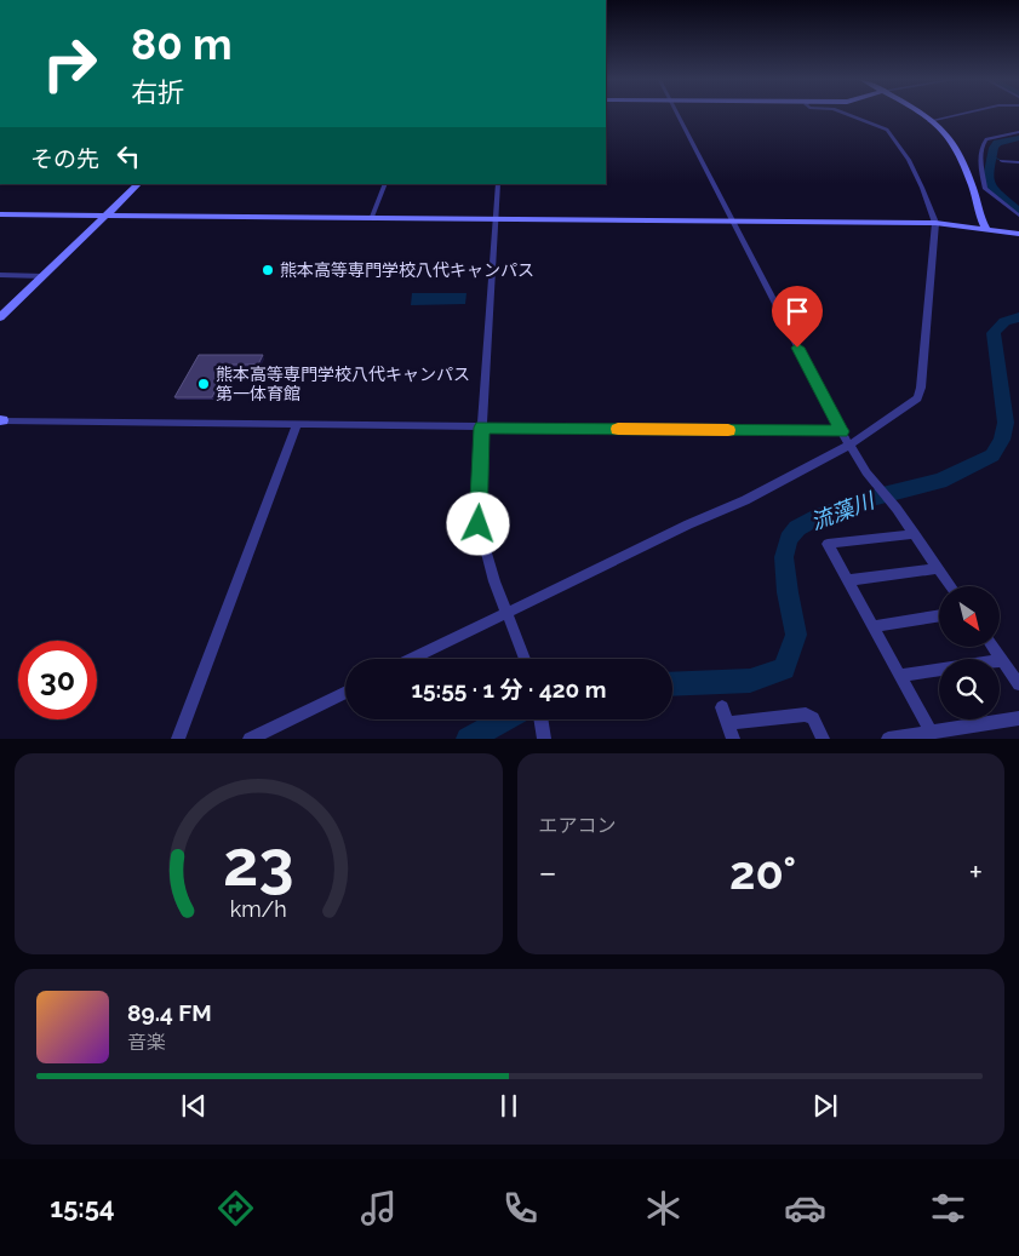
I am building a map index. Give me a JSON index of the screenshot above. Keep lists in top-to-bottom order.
{
  "water": ["流藻川"],
  "places": ["熊本高等専門学校八代キャンパス", "熊本高等専門学校八代キャンパス 第一体育館"],
  "north": "bottom right",
  "page": {
    "turn": ["80 m", "右折"],
    "then": "その先",
    "limit": "30",
    "trip": "15:55 · 1 分 · 420 m",
    "tile": "エアコン",
    "heat": ["−", "20°", "+"],
    "song": ["89.4 FM", "音楽"],
    "tabs": "15:54",
    "gauge": ["23", "km/h"]
  }
}
